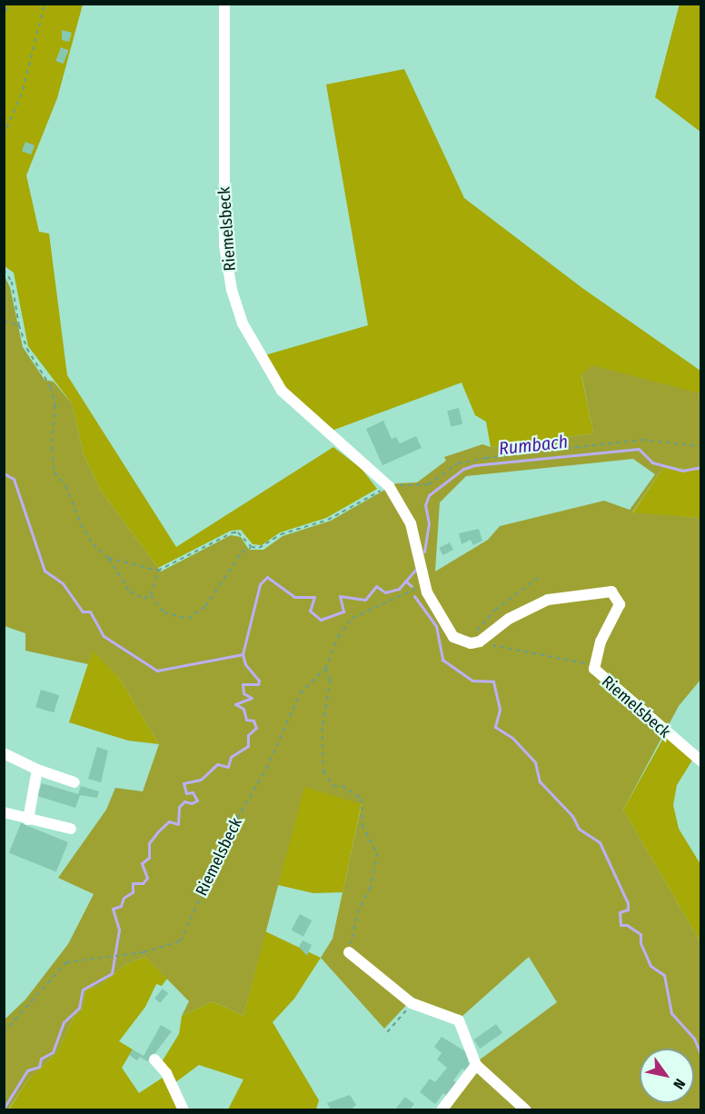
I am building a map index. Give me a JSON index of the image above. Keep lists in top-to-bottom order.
{
  "streets": {
    "street": ["Riemelsbeck"]
  },
  "water": ["Rumbach"],
  "north": "bottom right"
}
